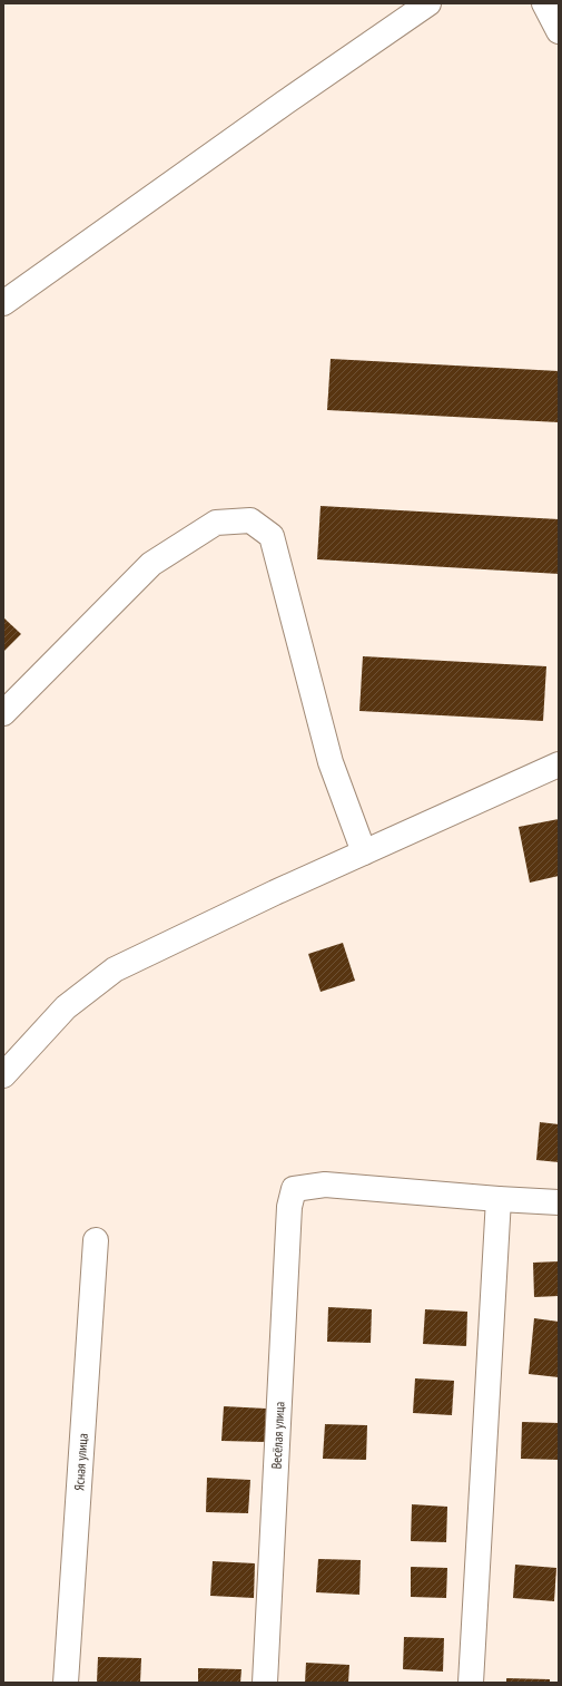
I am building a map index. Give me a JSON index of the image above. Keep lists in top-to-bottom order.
{
  "streets": {
    "street": ["Весёлая улица", "Ясная улица"]
  }
}
